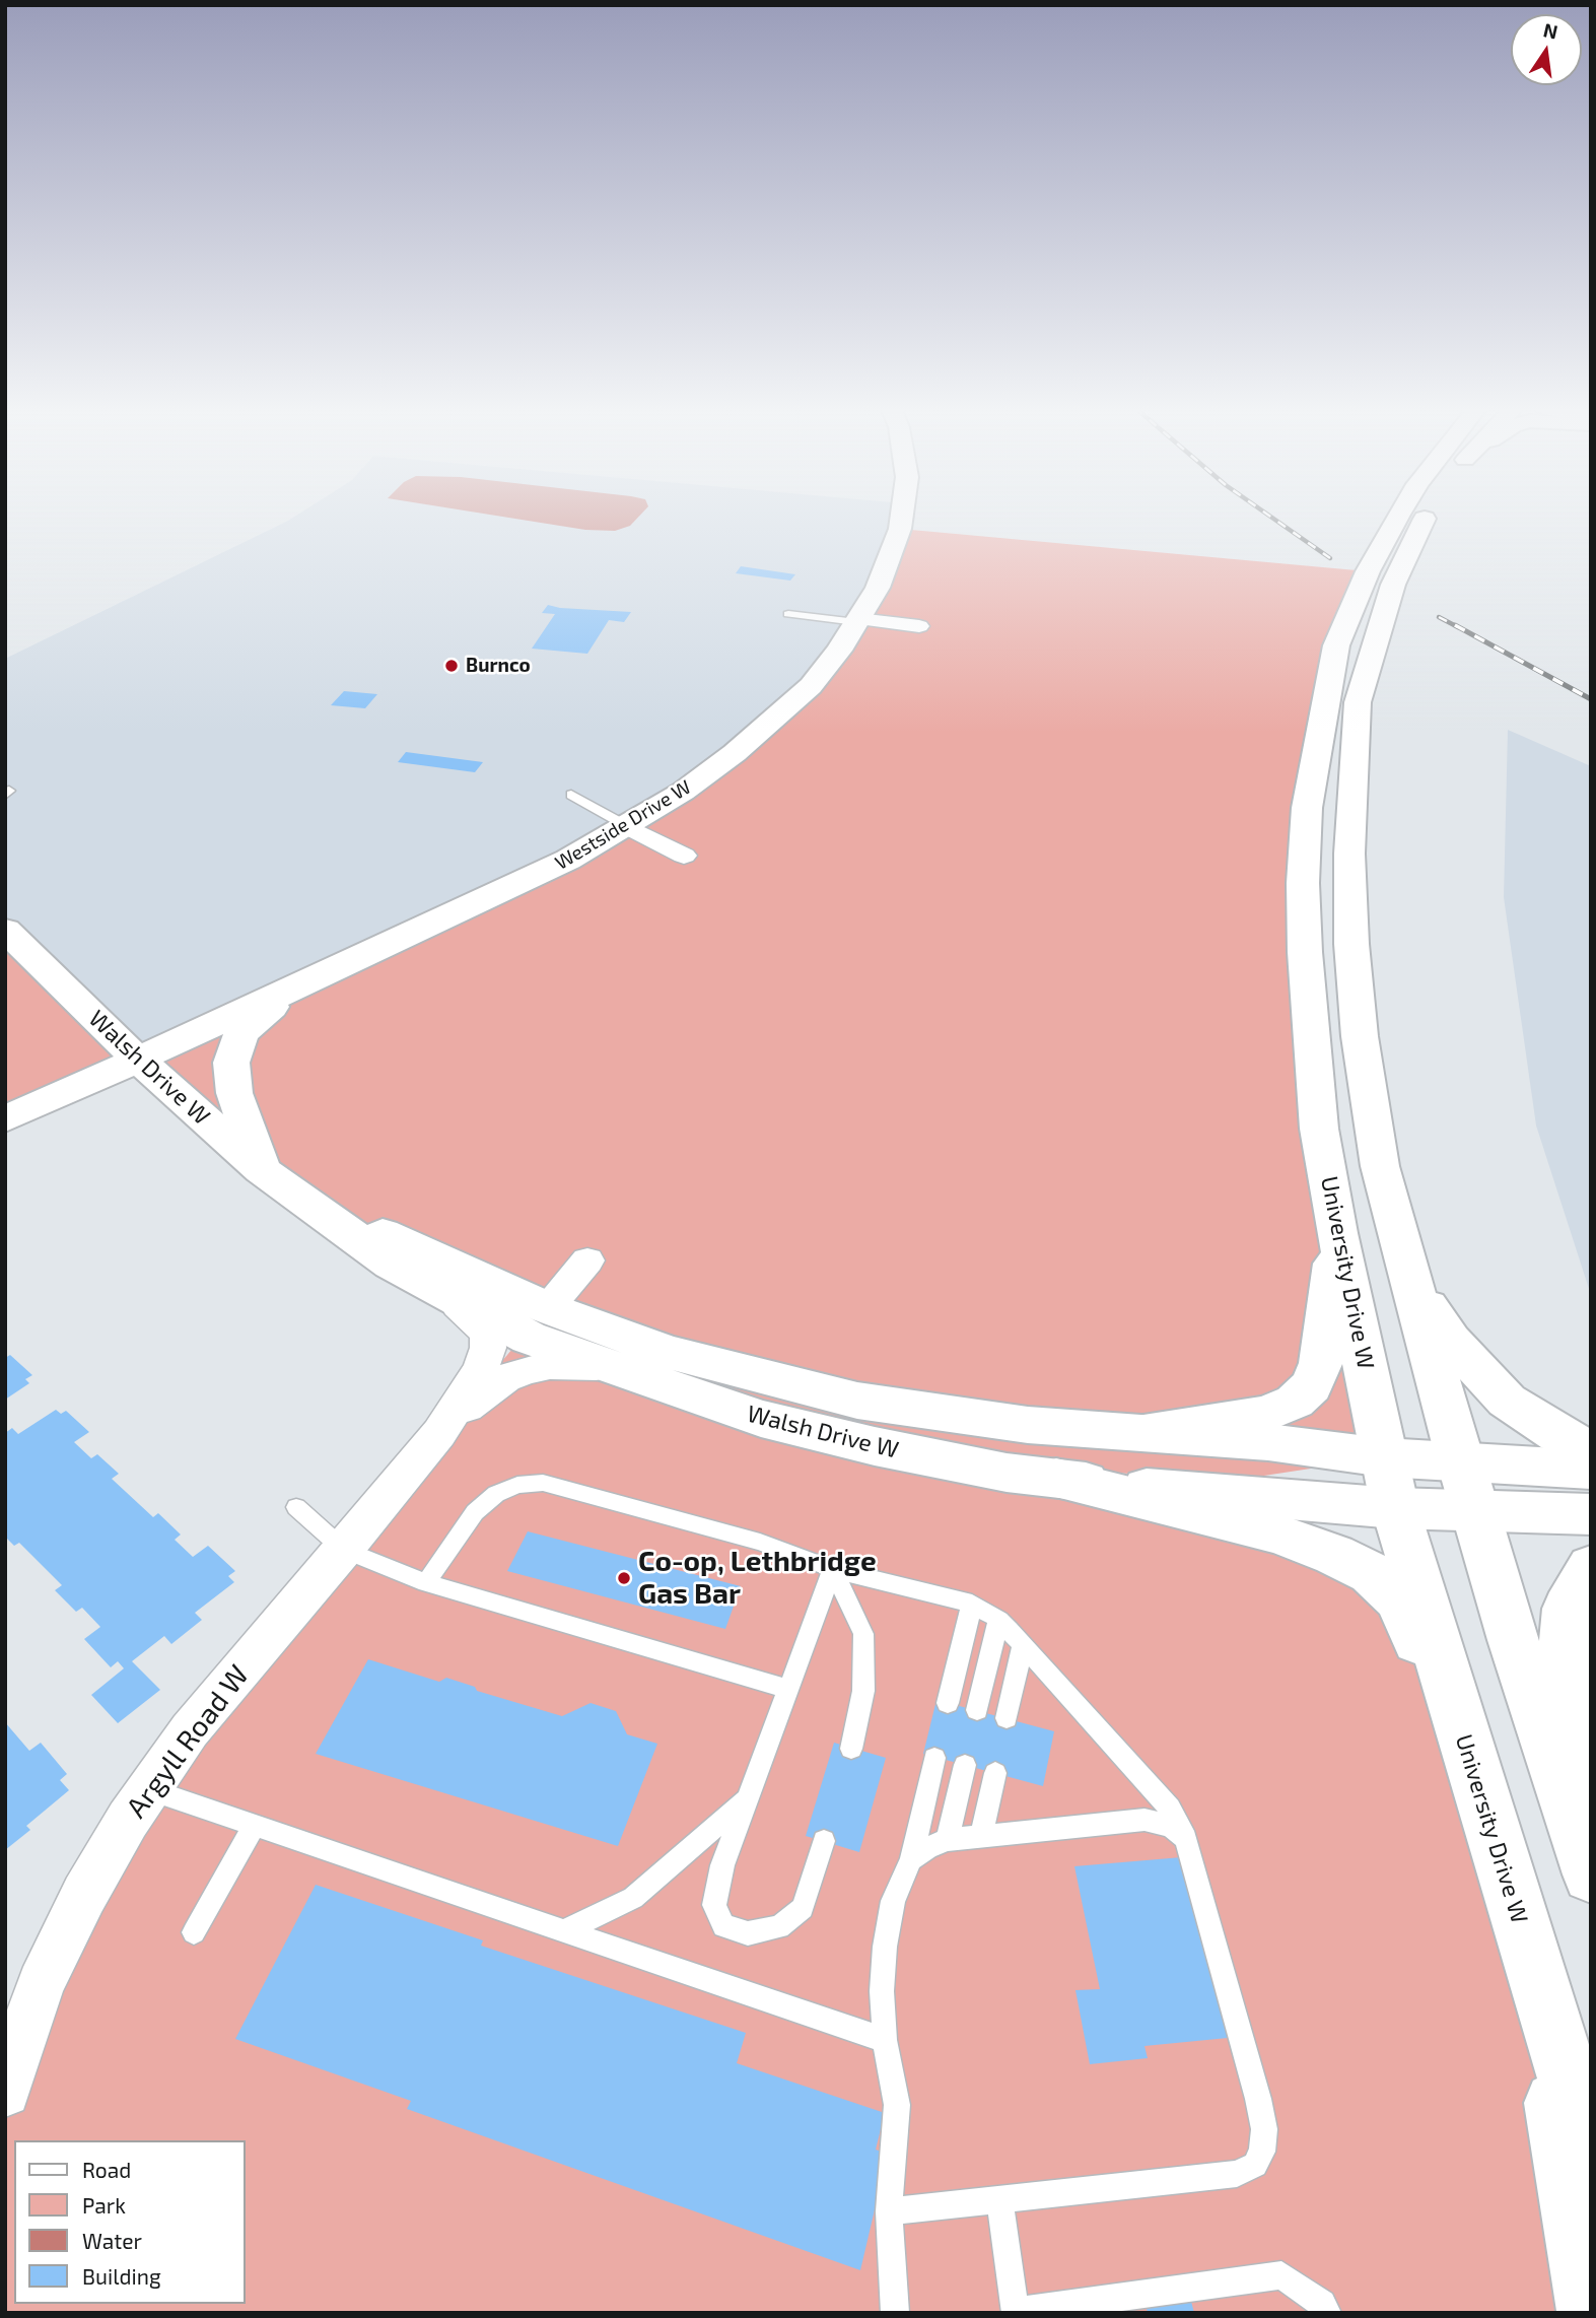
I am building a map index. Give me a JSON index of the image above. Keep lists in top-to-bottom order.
{
  "streets": {
    "main road": ["Westside Drive W", "Walsh Drive W", "University Drive W"],
    "street": ["Argyll Road W"]
  },
  "crossings": [
    ["Westside Drive W", "Walsh Drive W"],
    ["Walsh Drive W", "University Drive W"]
  ],
  "places": ["Burnco", "Co-op, Lethbridge Gas Bar"],
  "legend": [
    "Road",
    "Park",
    "Water",
    "Building"
  ],
  "north": "top"
}
